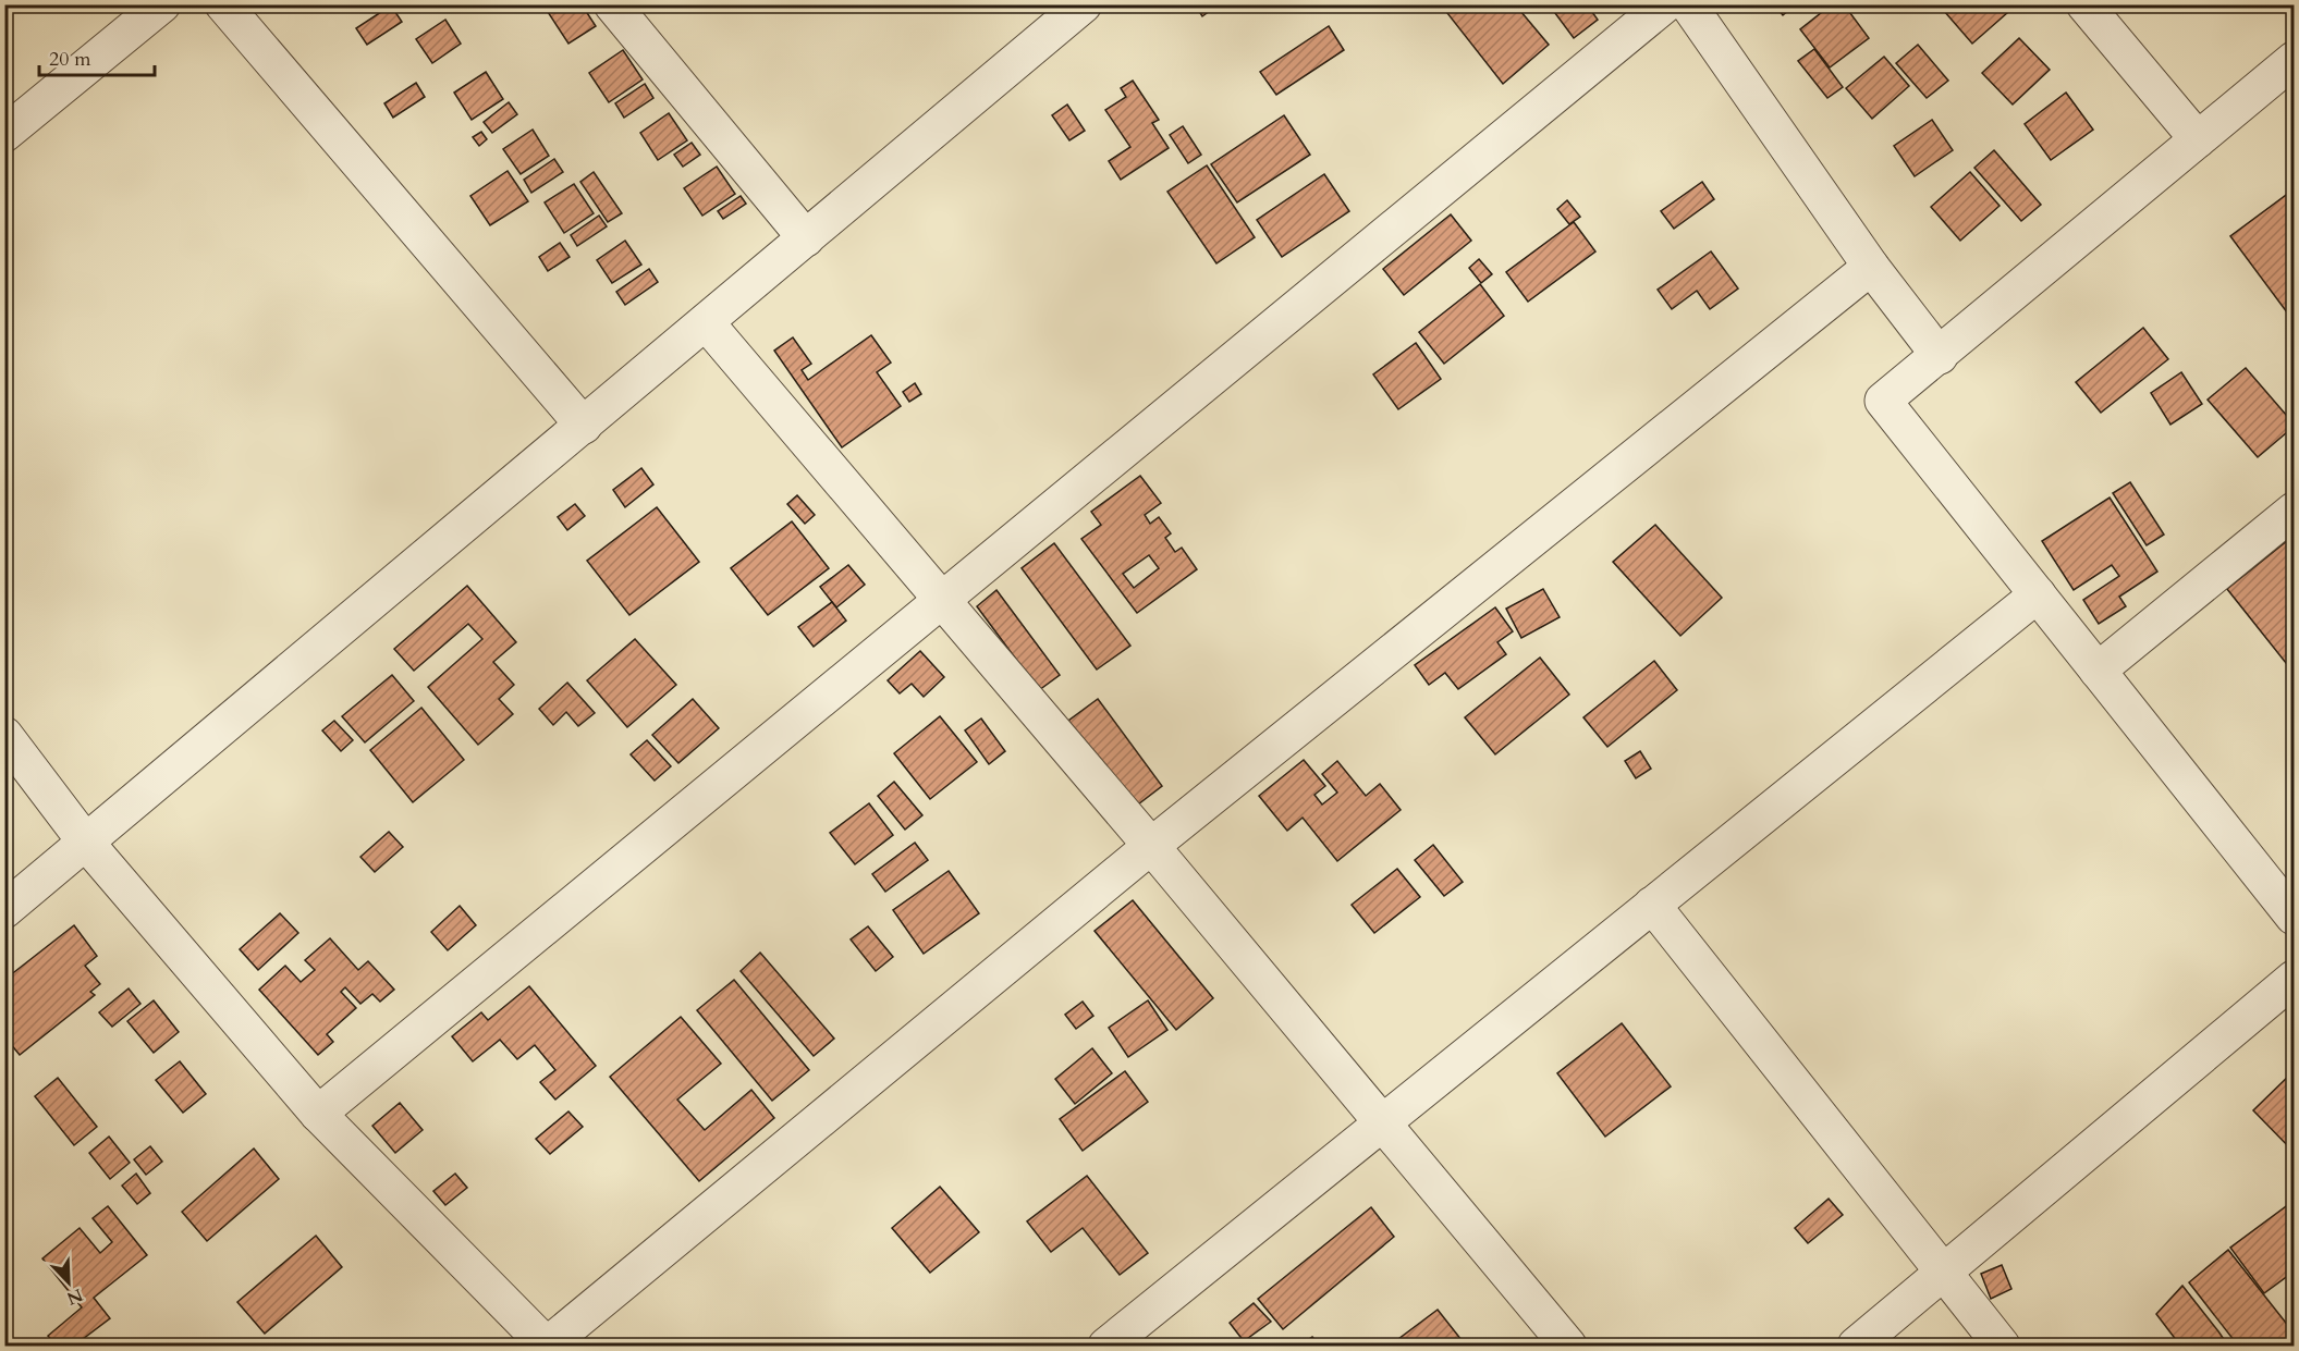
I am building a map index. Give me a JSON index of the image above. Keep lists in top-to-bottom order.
{
  "scale_bar": "20 m",
  "north": "bottom right"
}
